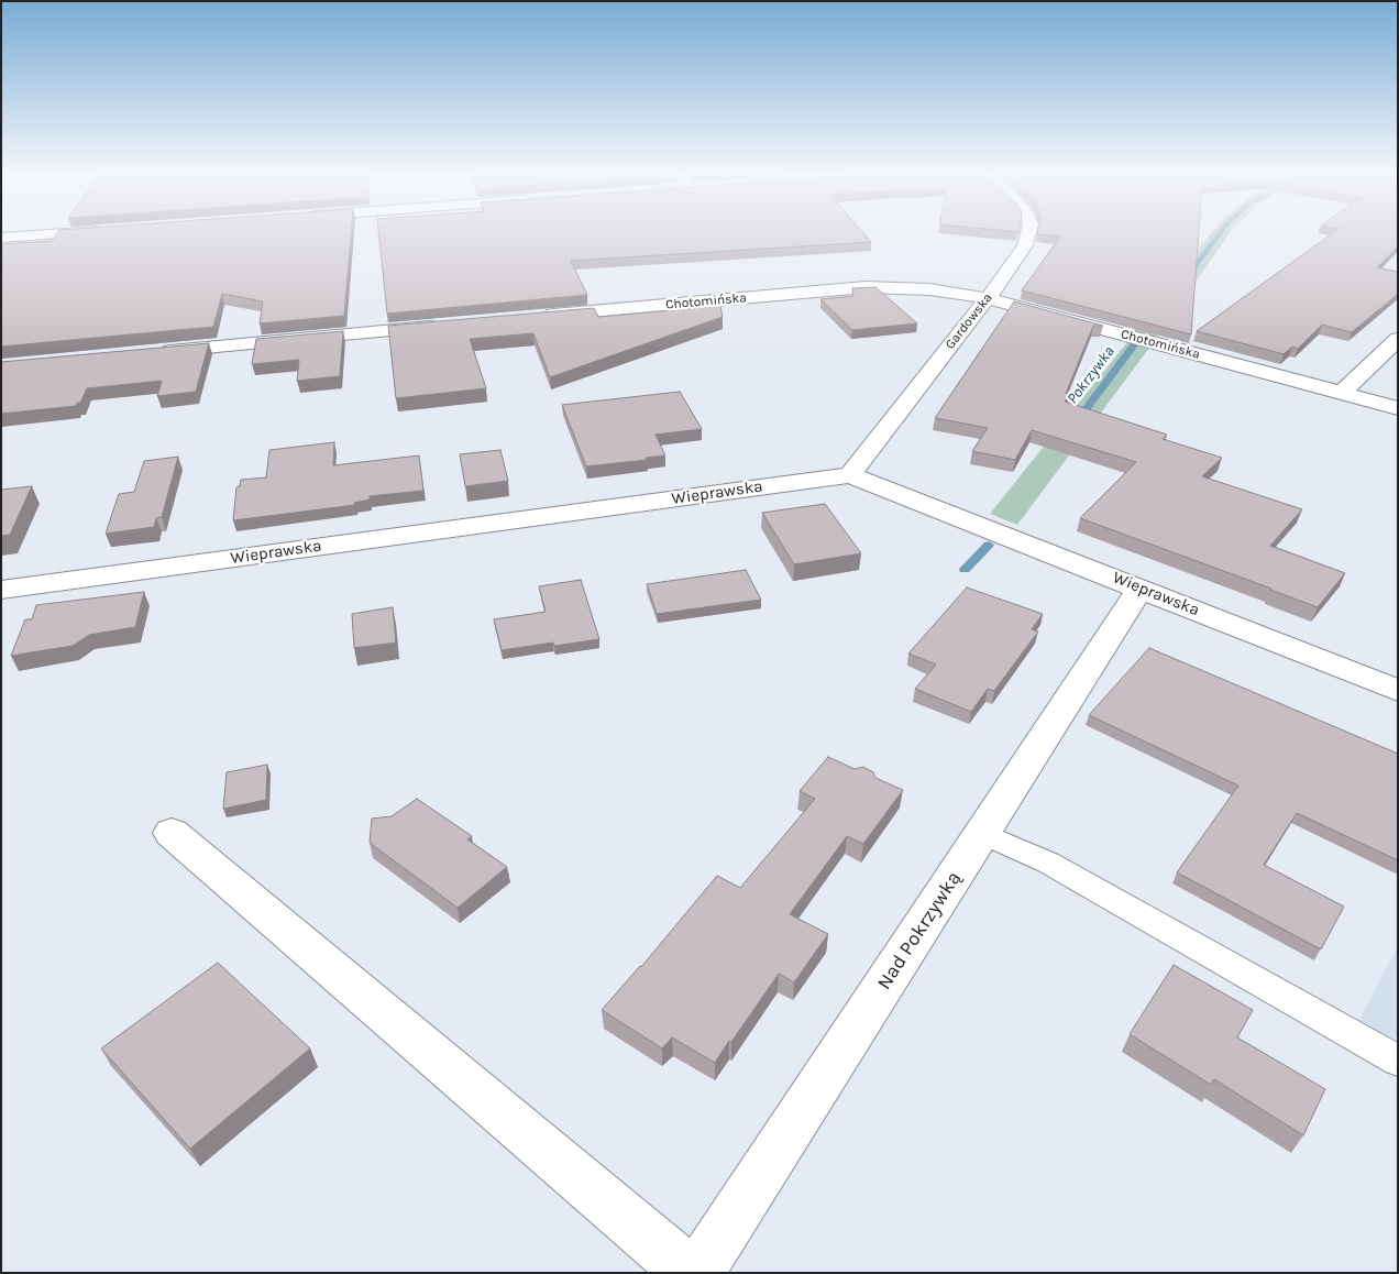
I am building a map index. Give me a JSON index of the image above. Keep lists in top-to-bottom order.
{
  "streets": {
    "street": [
      "Chotomińska",
      "Gardowska",
      "Wieprawska",
      "Nad Pokrzywką"
    ]
  },
  "crossings": [
    ["Chotomińska", "Gardowska"],
    ["Gardowska", "Wieprawska"],
    ["Wieprawska", "Nad Pokrzywką"]
  ],
  "water": ["Pokrzywka"]
}
